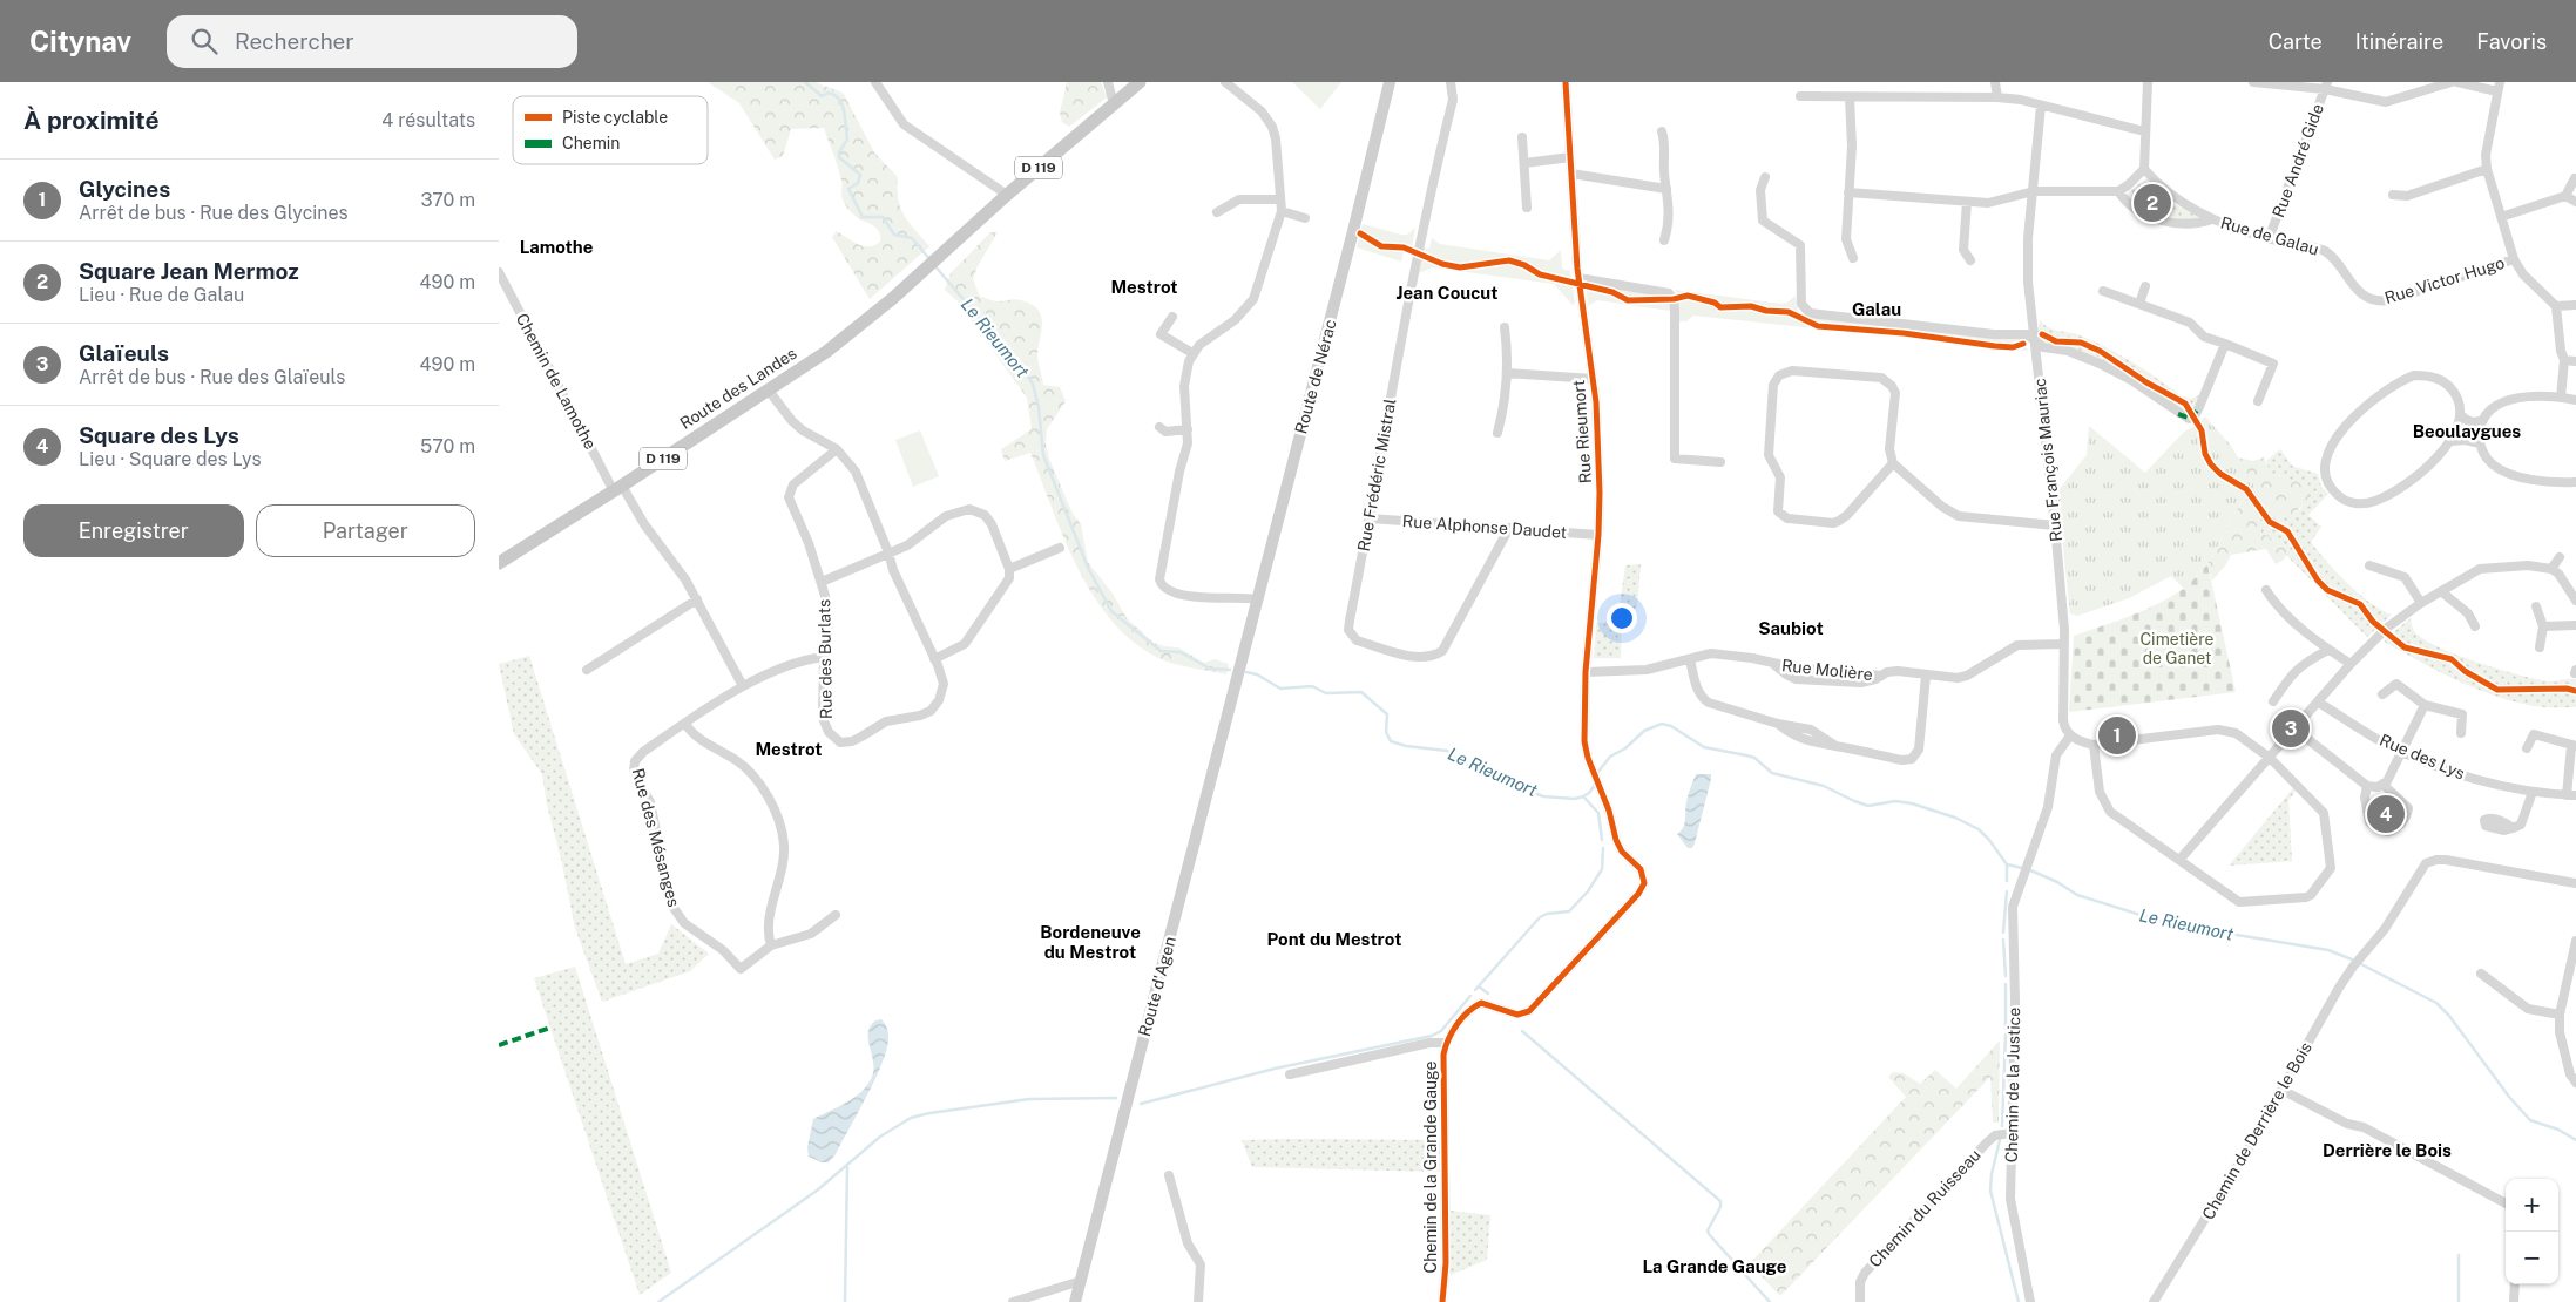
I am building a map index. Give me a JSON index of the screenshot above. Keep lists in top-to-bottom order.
{
  "streets": {
    "main road": [
      "D 119",
      "Route de Nérac",
      "Route des Landes",
      "Route d'Agen"
    ],
    "street": [
      "Rue André Gide",
      "Rue de Galau",
      "Rue Victor Hugo",
      "Chemin de Lamothe",
      "Rue Rieumort",
      "Rue François Mauriac",
      "Rue Frédéric Mistral",
      "Rue Alphonse Daudet",
      "Rue des Burlats",
      "Rue Molière",
      "Rue des Lys",
      "Rue des Mésanges",
      "Chemin de la Justice",
      "Chemin de Derrière le Bois",
      "Chemin de la Grande Gauge",
      "Chemin du Ruisseau"
    ]
  },
  "crossings": [
    ["Rue André Gide", "Rue de Galau"],
    ["D 119", "Route des Landes"],
    ["Rue de Galau", "Rue Victor Hugo"],
    ["Route de Nérac", "Route d'Agen"],
    ["Chemin de Lamothe", "Route des Landes"],
    ["Rue Rieumort", "Rue Alphonse Daudet"],
    ["Rue Rieumort", "Rue Molière"],
    ["Rue Rieumort", "Chemin de la Grande Gauge"],
    ["Rue François Mauriac", "Rue Molière"],
    ["Rue François Mauriac", "Chemin de la Justice"],
    ["Rue Frédéric Mistral", "Rue Alphonse Daudet"],
    ["Rue des Burlats", "Rue des Mésanges"],
    ["Chemin de la Justice", "Chemin du Ruisseau"]
  ],
  "districts": [
    "Lamothe",
    "Mestrot",
    "Jean Coucut",
    "Galau",
    "Beoulaygues",
    "Saubiot",
    "Mestrot",
    "Bordeneuve du Mestrot",
    "Pont du Mestrot",
    "Derrière le Bois",
    "La Grande Gauge"
  ],
  "water": ["Le Rieumort"],
  "parks": ["Cimetière de Ganet"],
  "legend": ["Piste cyclable", "Chemin"],
  "page": {
    "header": "Citynav",
    "search": "Rechercher",
    "nav": ["Carte", "Itinéraire", "Favoris"],
    "heading": ["À proximité", "4 résultats"],
    "list": [
      {
        "mark": "1",
        "name": "Glycines",
        "note": "Arrêt de bus · Rue des Glycines",
        "value": "370 m"
      },
      {
        "mark": "2",
        "name": "Square Jean Mermoz",
        "note": "Lieu · Rue de Galau",
        "value": "490 m"
      },
      {
        "mark": "3",
        "name": "Glaïeuls",
        "note": "Arrêt de bus · Rue des Glaïeuls",
        "value": "490 m"
      },
      {
        "mark": "4",
        "name": "Square des Lys",
        "note": "Lieu · Square des Lys",
        "value": "570 m"
      }
    ],
    "pins": [
      "2",
      "3",
      "1",
      "4"
    ],
    "buttons": ["Enregistrer", "Partager"],
    "map_buttons": ["+", "−"]
  }
}
